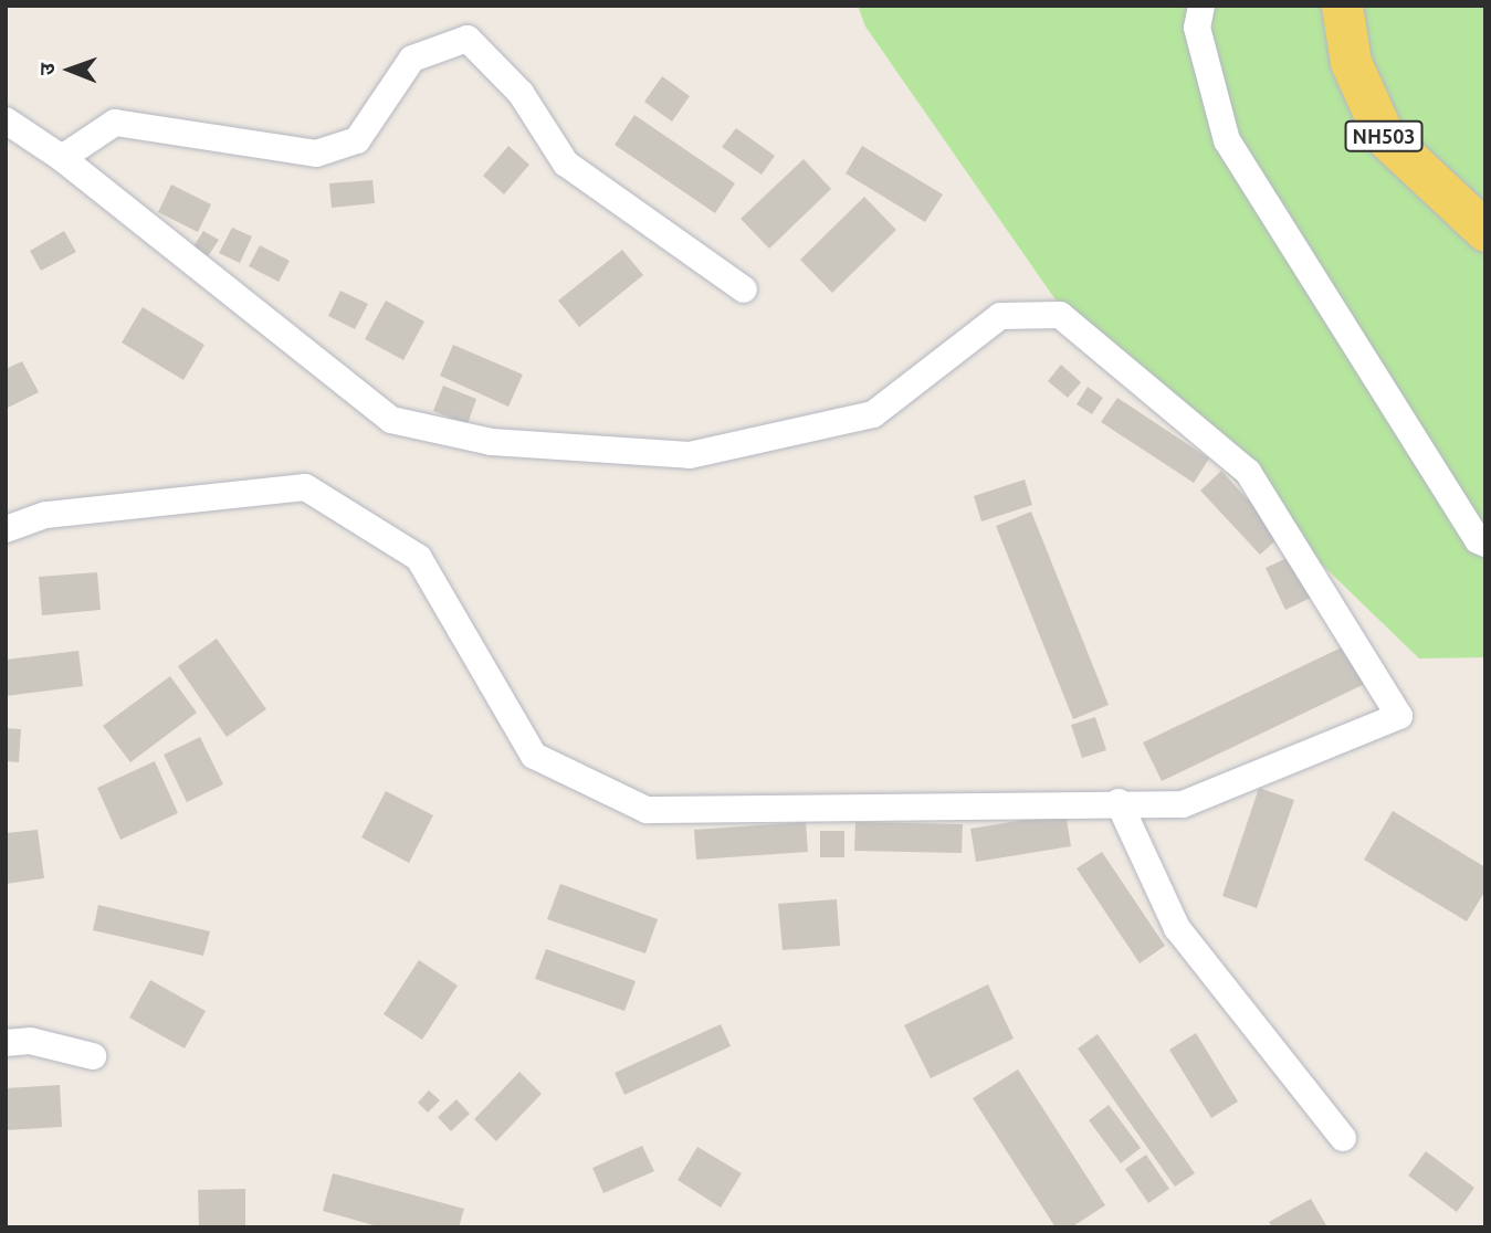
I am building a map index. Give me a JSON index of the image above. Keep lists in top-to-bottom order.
{
  "streets": {
    "main road": ["NH503"]
  },
  "north": "left"
}
